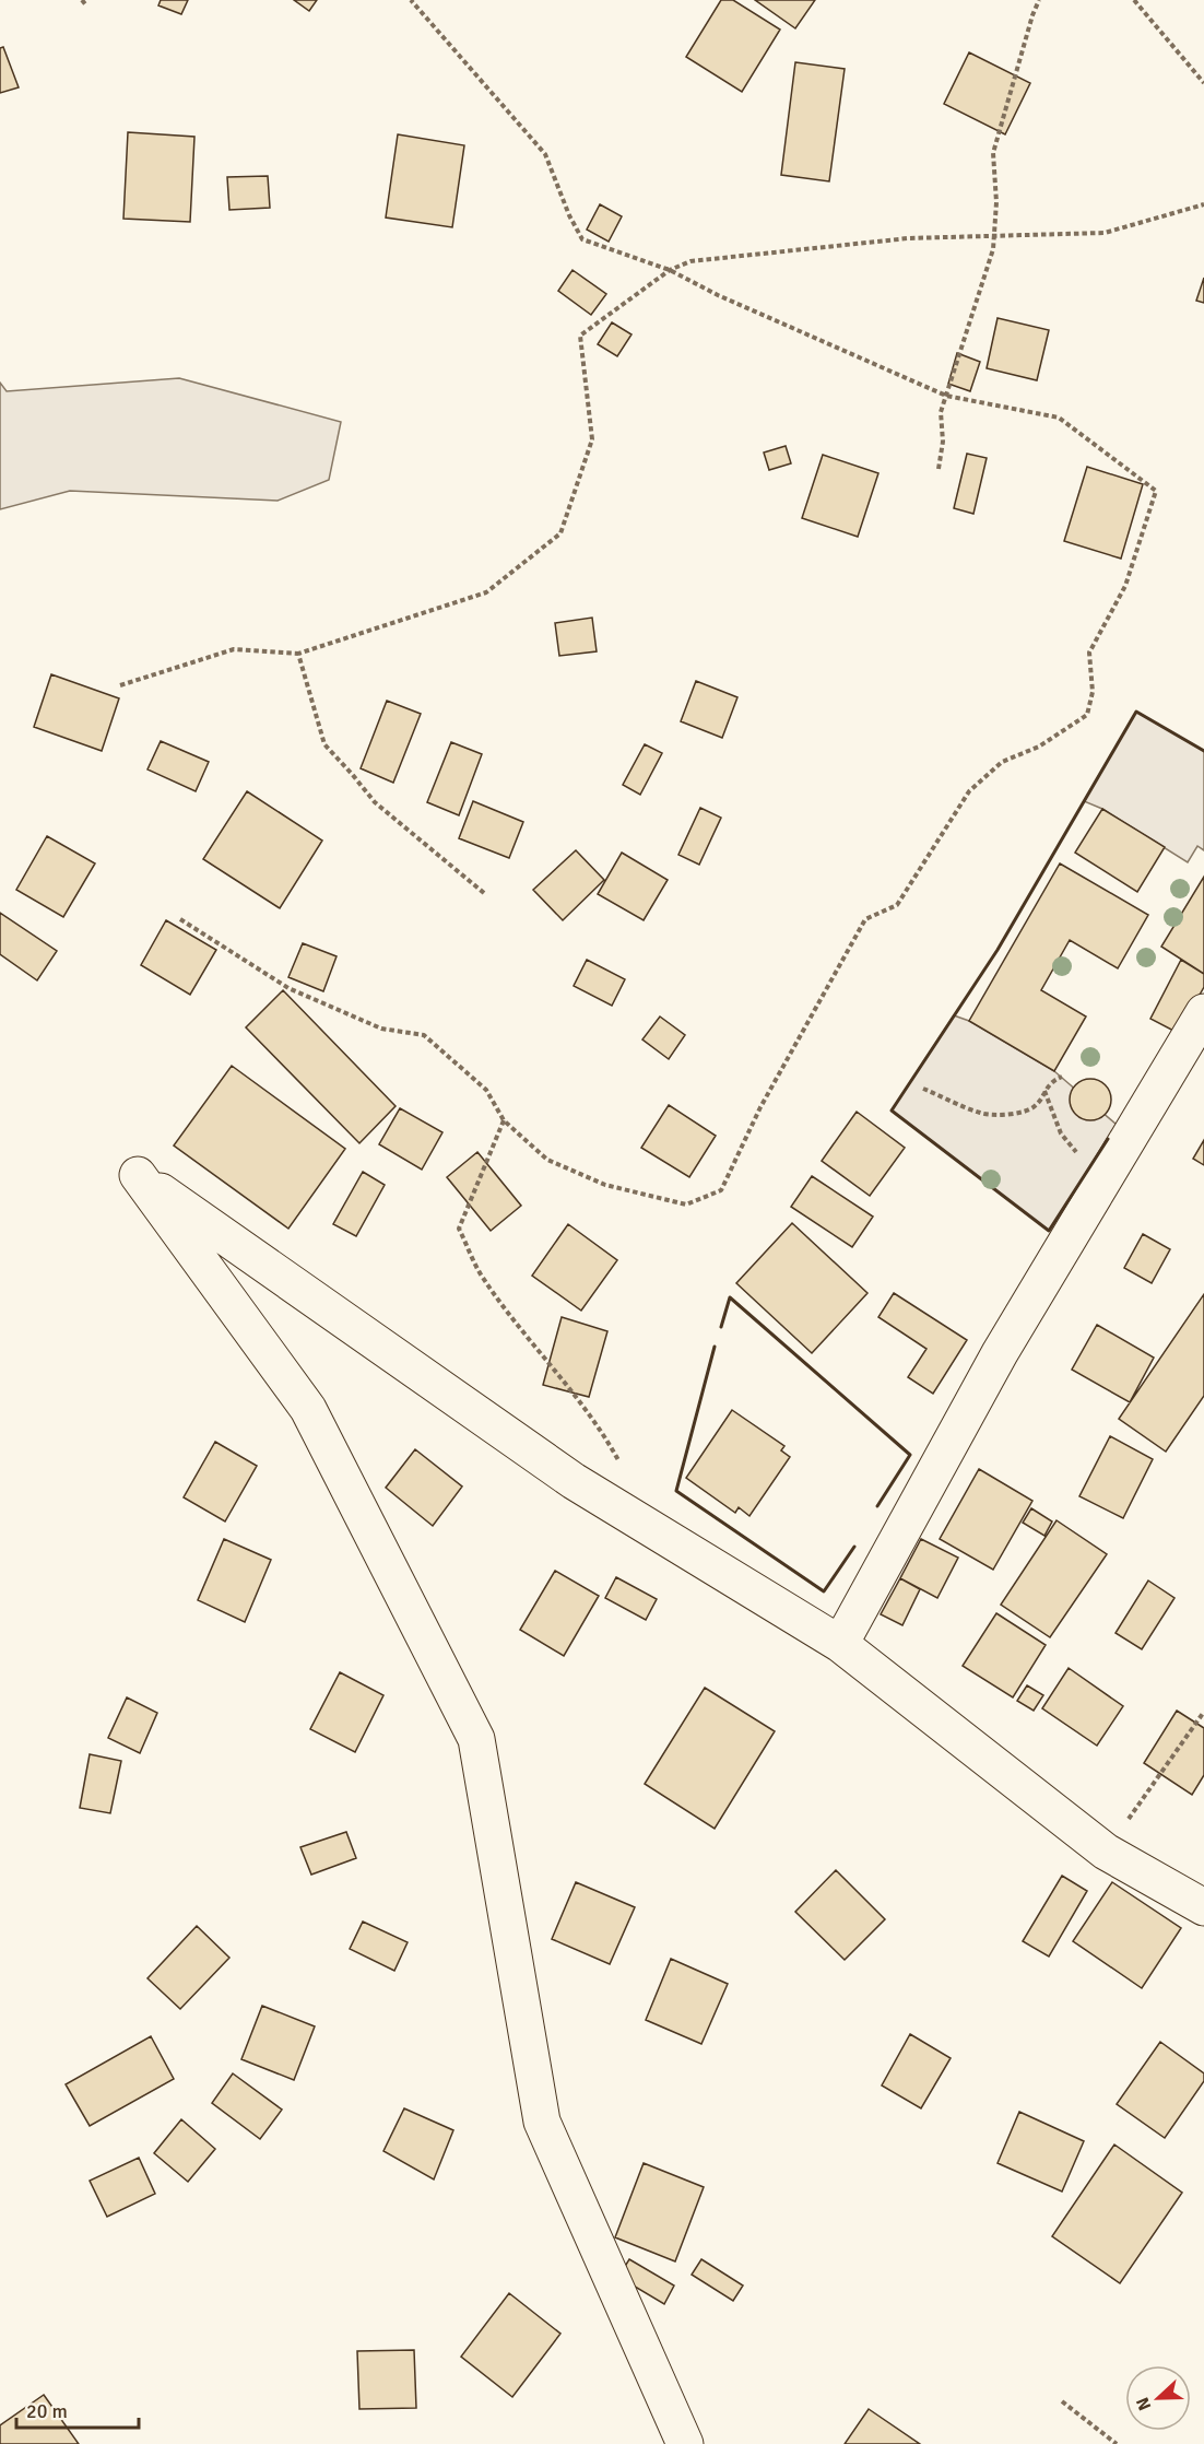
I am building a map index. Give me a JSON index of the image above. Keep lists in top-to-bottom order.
{
  "scale_bar": "20 m",
  "north": "left"
}
